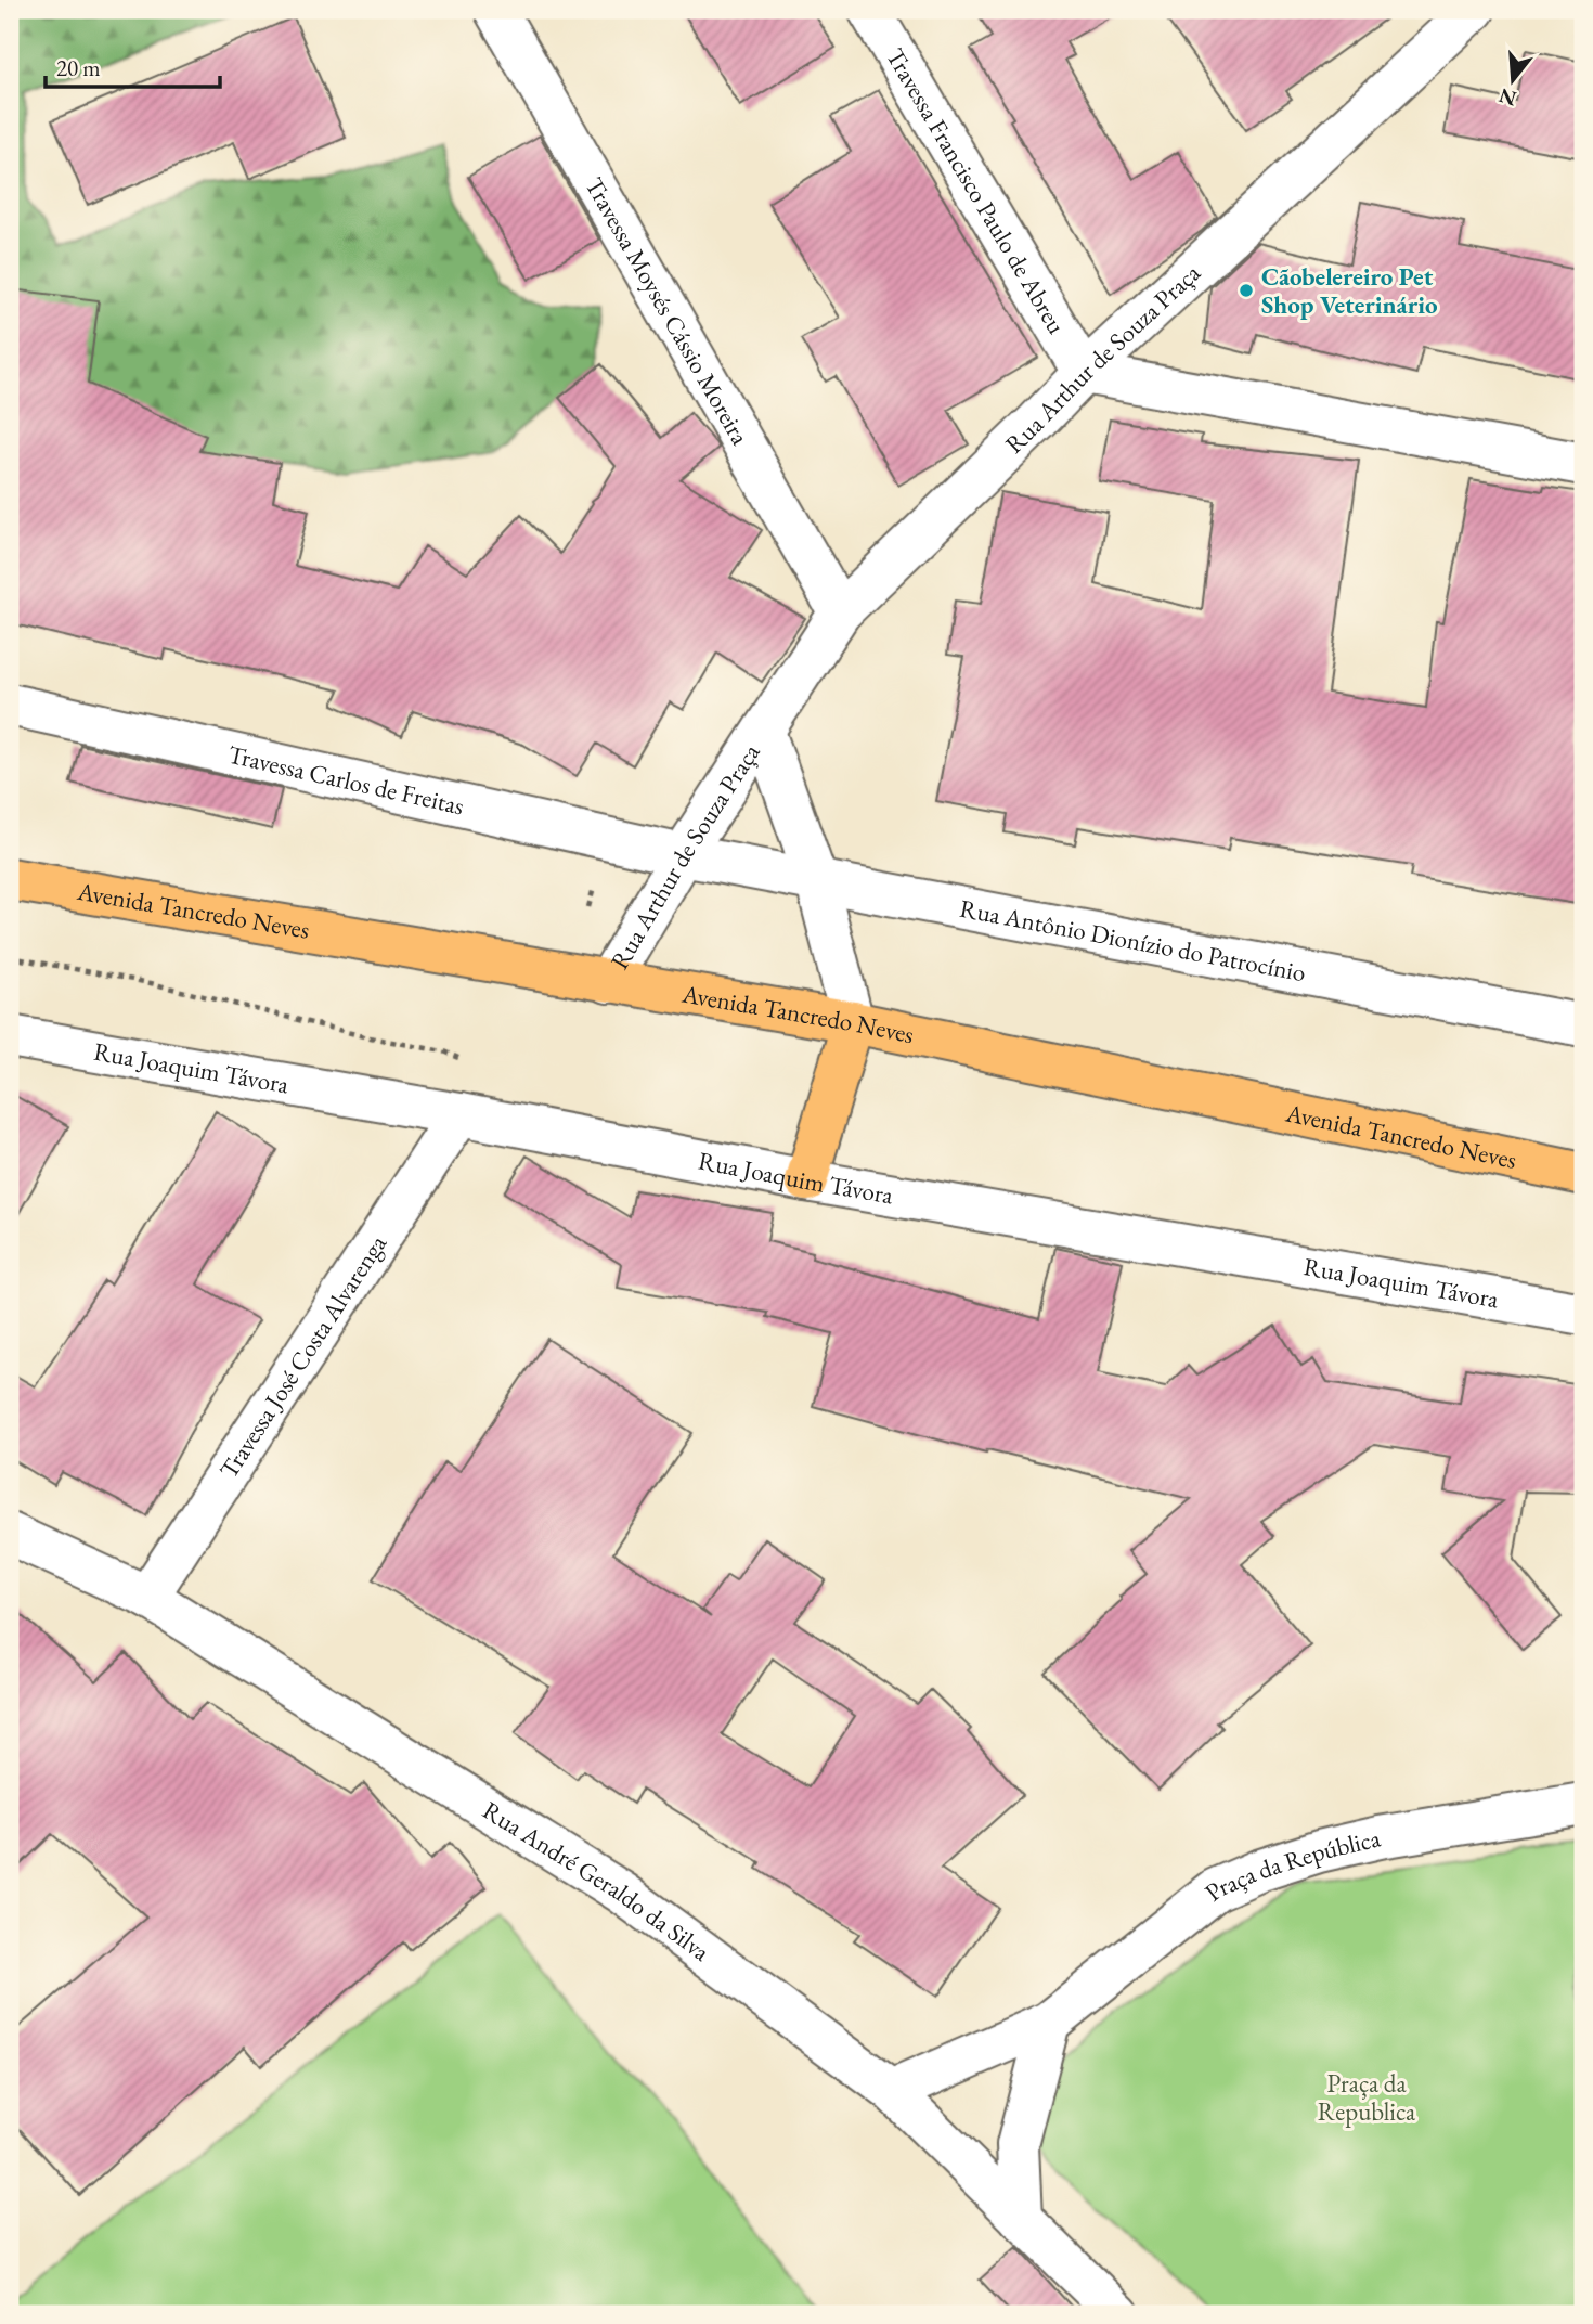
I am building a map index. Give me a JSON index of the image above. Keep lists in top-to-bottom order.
{
  "streets": {
    "main road": ["Avenida Tancredo Neves"],
    "street": [
      "Travessa Francisco Paulo de Abreu",
      "Travessa Moysés Cássio Moreira",
      "Rua Arthur de Souza Praça",
      "Travessa Carlos de Freitas",
      "Rua Antônio Dionízio do Patrocínio",
      "Rua Joaquim Távora",
      "Travessa José Costa Alvarenga",
      "Praça da República",
      "Rua André Geraldo da Silva"
    ]
  },
  "crossings": [
    ["Travessa Francisco Paulo de Abreu", "Rua Arthur de Souza Praça"],
    ["Travessa Moysés Cássio Moreira", "Rua Arthur de Souza Praça"],
    ["Rua Arthur de Souza Praça", "Travessa Carlos de Freitas"],
    ["Rua Arthur de Souza Praça", "Avenida Tancredo Neves"],
    ["Rua Arthur de Souza Praça", "Rua Antônio Dionízio do Patrocínio"],
    ["Travessa Carlos de Freitas", "Rua Antônio Dionízio do Patrocínio"],
    ["Rua Joaquim Távora", "Travessa José Costa Alvarenga"],
    ["Travessa José Costa Alvarenga", "Rua André Geraldo da Silva"],
    ["Praça da República", "Rua André Geraldo da Silva"]
  ],
  "parks": ["Praça da Republica"],
  "places": ["Cãobelereiro Pet Shop Veterinário"],
  "scale_bar": "20 m",
  "north": "bottom"
}
